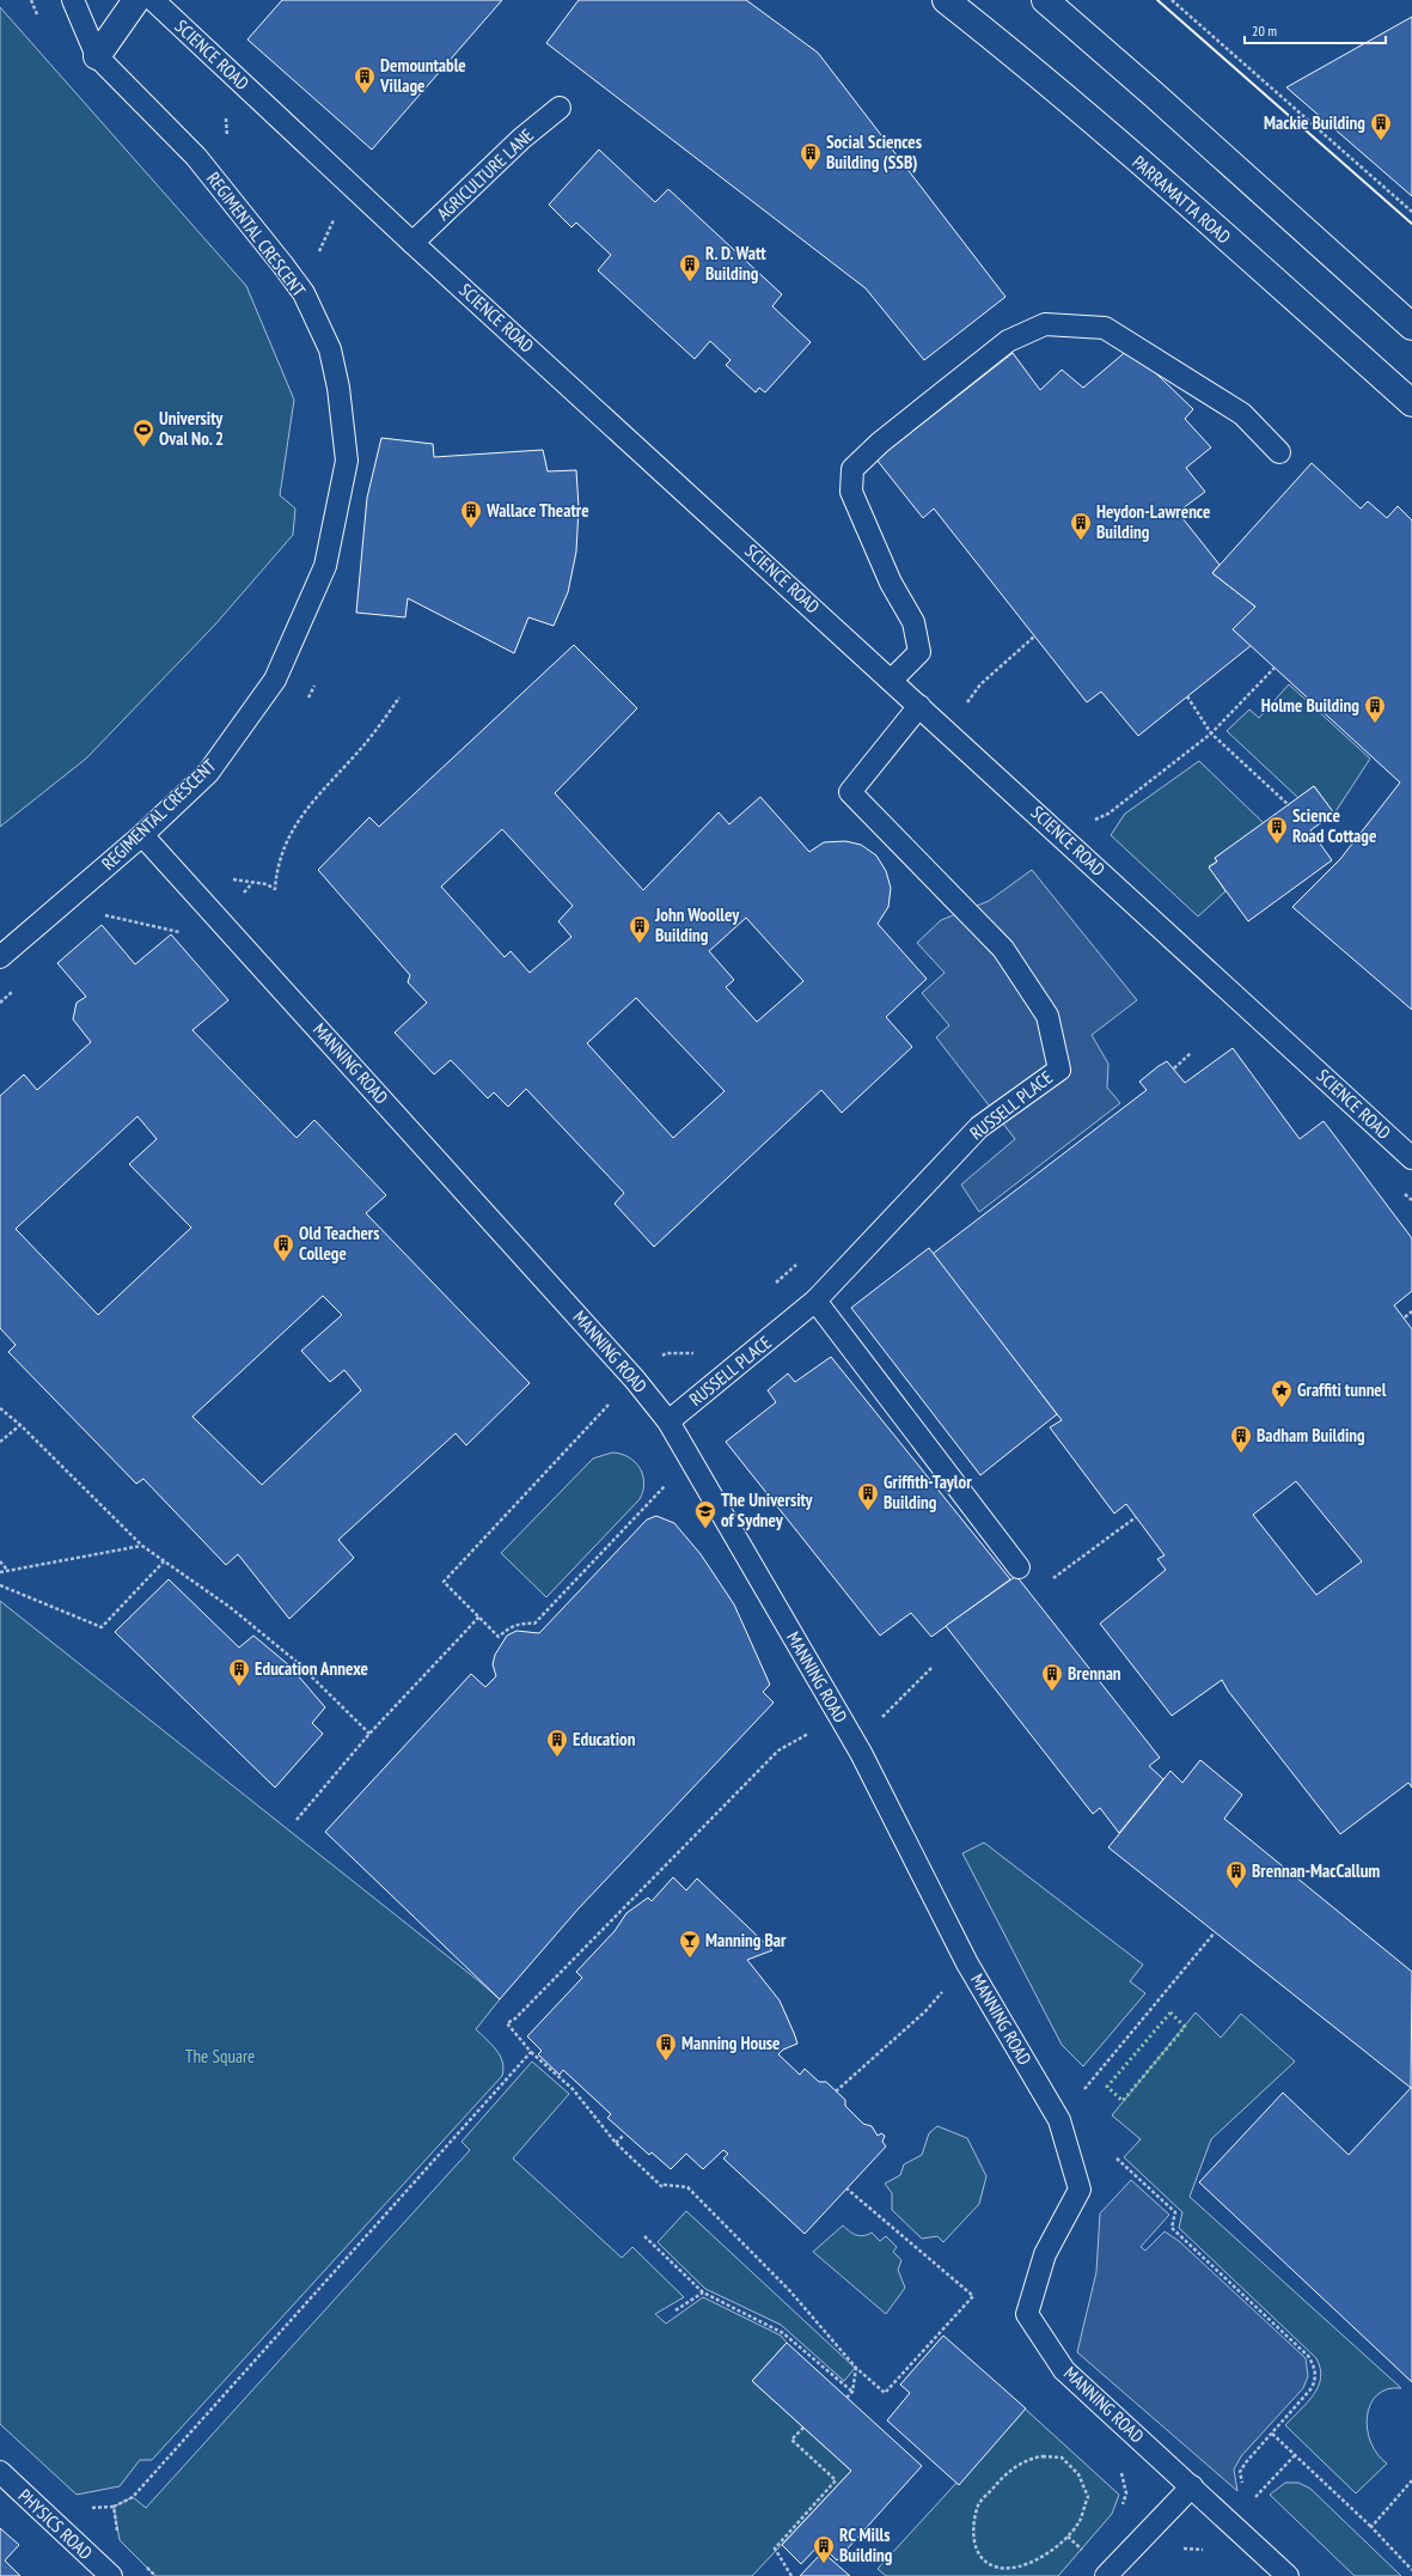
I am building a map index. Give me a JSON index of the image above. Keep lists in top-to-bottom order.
{
  "streets": {
    "main road": ["PARRAMATTA ROAD"],
    "lane": [
      "SCIENCE ROAD",
      "AGRICULTURE LANE",
      "REGIMENTAL CRESCENT",
      "MANNING ROAD",
      "RUSSELL PLACE",
      "PHYSICS ROAD"
    ]
  },
  "crossings": [
    ["SCIENCE ROAD", "AGRICULTURE LANE"],
    ["SCIENCE ROAD", "RUSSELL PLACE"],
    ["REGIMENTAL CRESCENT", "MANNING ROAD"],
    ["MANNING ROAD", "RUSSELL PLACE"]
  ],
  "parks": ["The Square"],
  "places": {
    "building": [
      "Demountable Village",
      "Mackie Building",
      "Social Sciences Building (SSB)",
      "R. D. Watt Building",
      "Wallace Theatre",
      "Heydon-Lawrence Building",
      "Holme Building",
      "Science Road Cottage",
      "John Woolley Building",
      "Old Teachers College",
      "Badham Building",
      "Griffith-Taylor Building",
      "Education Annexe",
      "Brennan",
      "Education",
      "Brennan-MacCallum",
      "Manning House",
      "RC Mills Building"
    ],
    "sports": ["University Oval No. 2"],
    "place": ["Graffiti tunnel"],
    "school or university": ["The University of Sydney"],
    "bar": ["Manning Bar"]
  },
  "scale_bar": "20 m"
}
